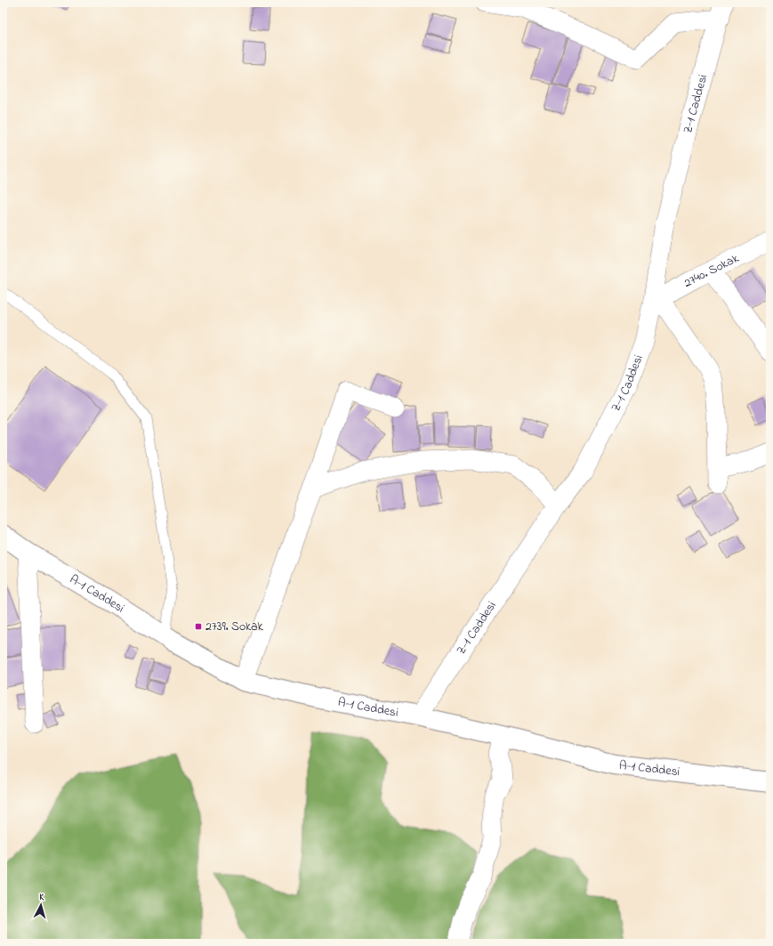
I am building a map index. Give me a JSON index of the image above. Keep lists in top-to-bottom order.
{
  "streets": {
    "main road": ["A-1 Caddesi"],
    "street": ["Z-1 Caddesi", "2740. Sokak"]
  },
  "crossings": [
    ["Z-1 Caddesi", "2740. Sokak"],
    ["Z-1 Caddesi", "A-1 Caddesi"]
  ],
  "places": {
    "transit": ["2739. Sokak"]
  },
  "north": "top"
}
